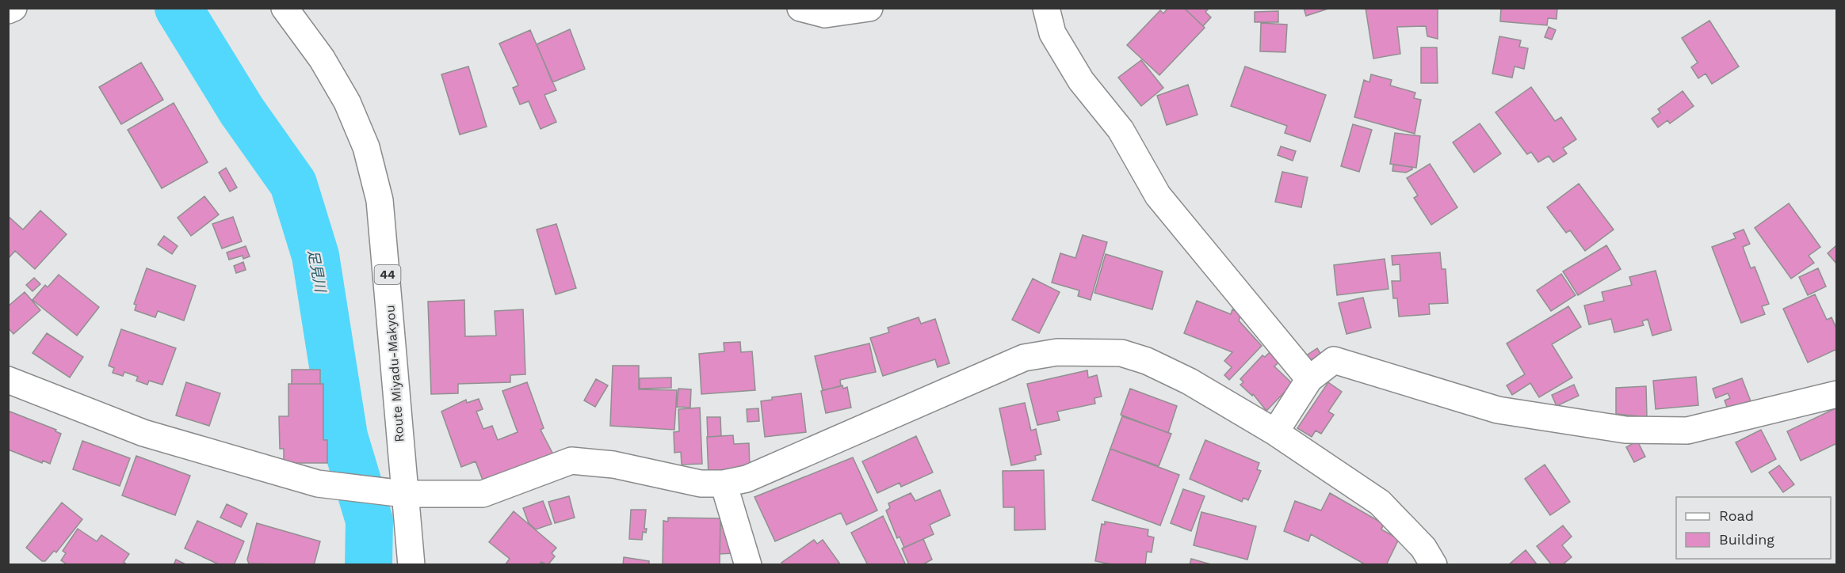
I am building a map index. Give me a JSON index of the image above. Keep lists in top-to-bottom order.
{
  "streets": {
    "street": ["44", "Route Miyadu-Makyou"]
  },
  "water": ["足見川"],
  "legend": ["Road", "Building"]
}
